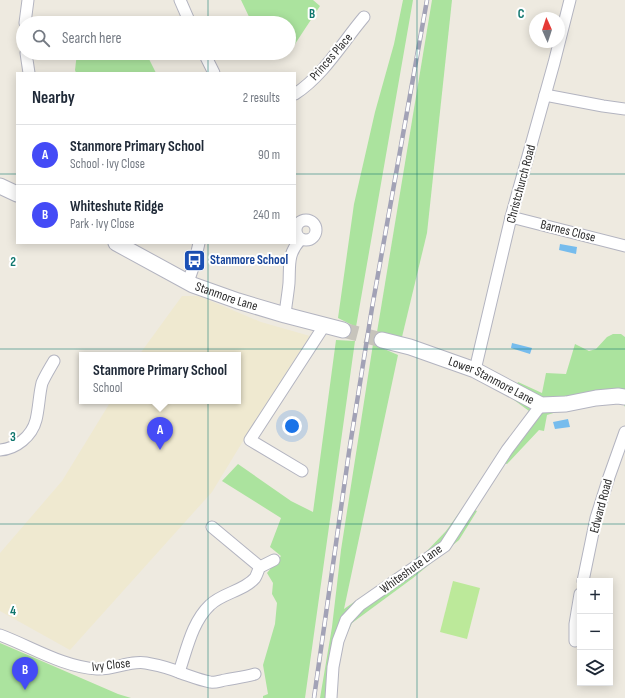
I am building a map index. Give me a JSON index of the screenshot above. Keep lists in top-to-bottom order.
{
  "streets": {
    "street": [
      "Princes Place",
      "Christchurch Road",
      "Barnes Close",
      "Stanmore Lane",
      "Lower Stanmore Lane",
      "Edward Road",
      "Whiteshute Lane",
      "Ivy Close"
    ]
  },
  "crossings": [
    ["Christchurch Road", "Barnes Close"],
    ["Christchurch Road", "Lower Stanmore Lane"],
    ["Lower Stanmore Lane", "Whiteshute Lane"]
  ],
  "places": {
    "bus stop": ["Stanmore School"]
  },
  "north": "top",
  "page": {
    "search": "Search here",
    "heading": ["Nearby", "2 results"],
    "list": [
      {
        "mark": "A",
        "name": "Stanmore Primary School",
        "note": "School · Ivy Close",
        "value": "90 m"
      },
      {
        "mark": "B",
        "name": "Whiteshute Ridge",
        "note": "Park · Ivy Close",
        "value": "240 m"
      }
    ],
    "popup": ["Stanmore Primary School", "School"],
    "pins": ["A", "B"],
    "map_buttons": ["+", "−"]
  },
  "grid": {
    "columns": ["B", "C"],
    "rows": ["2", "3", "4"]
  }
}
